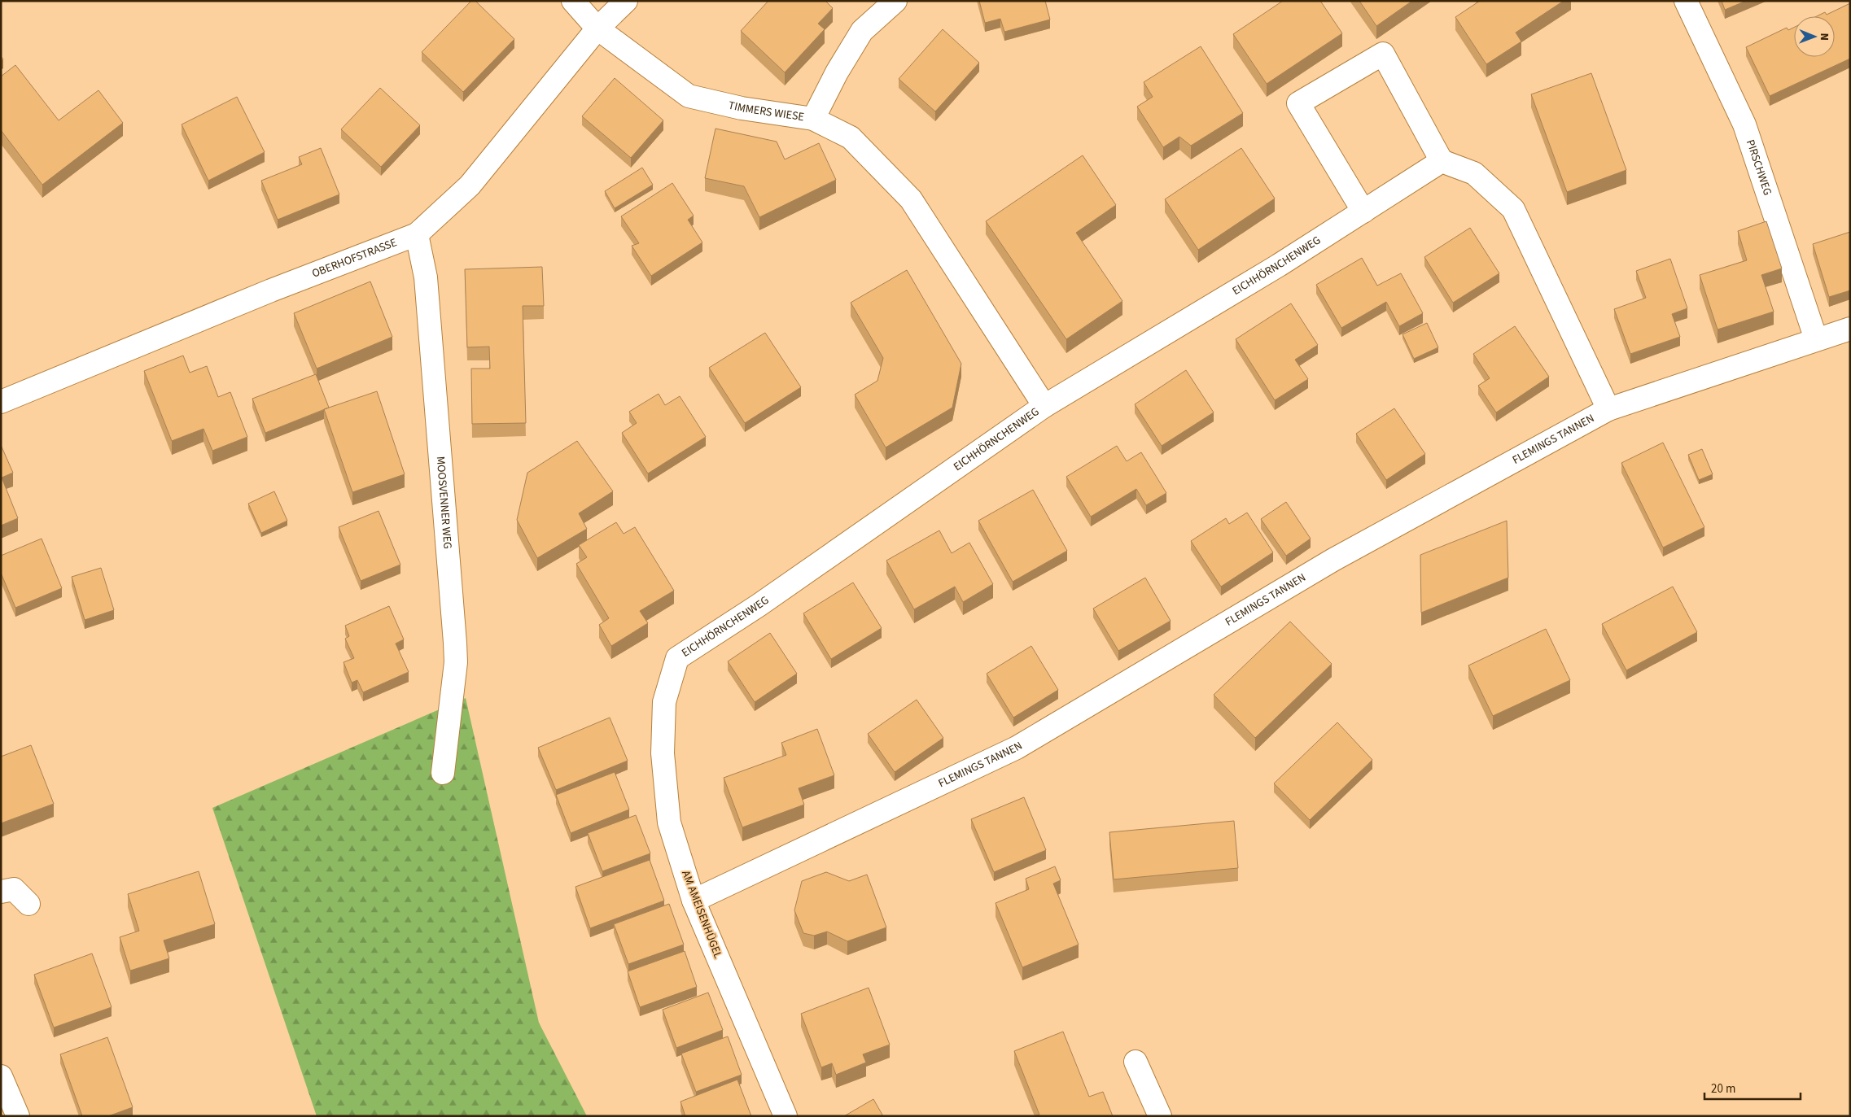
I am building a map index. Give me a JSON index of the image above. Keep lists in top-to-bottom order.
{
  "streets": {
    "street": [
      "TIMMERS WIESE",
      "PIRSCHWEG",
      "OBERHOFSTRASSE",
      "EICHHÖRNCHENWEG",
      "FLEMINGS TANNEN",
      "MOOSVENNER WEG",
      "AM AMEISENHÜGEL"
    ]
  },
  "crossings": [
    ["TIMMERS WIESE", "OBERHOFSTRASSE"],
    ["PIRSCHWEG", "FLEMINGS TANNEN"],
    ["OBERHOFSTRASSE", "MOOSVENNER WEG"],
    ["EICHHÖRNCHENWEG", "AM AMEISENHÜGEL"],
    ["FLEMINGS TANNEN", "AM AMEISENHÜGEL"]
  ],
  "scale_bar": "20 m",
  "north": "right"
}
